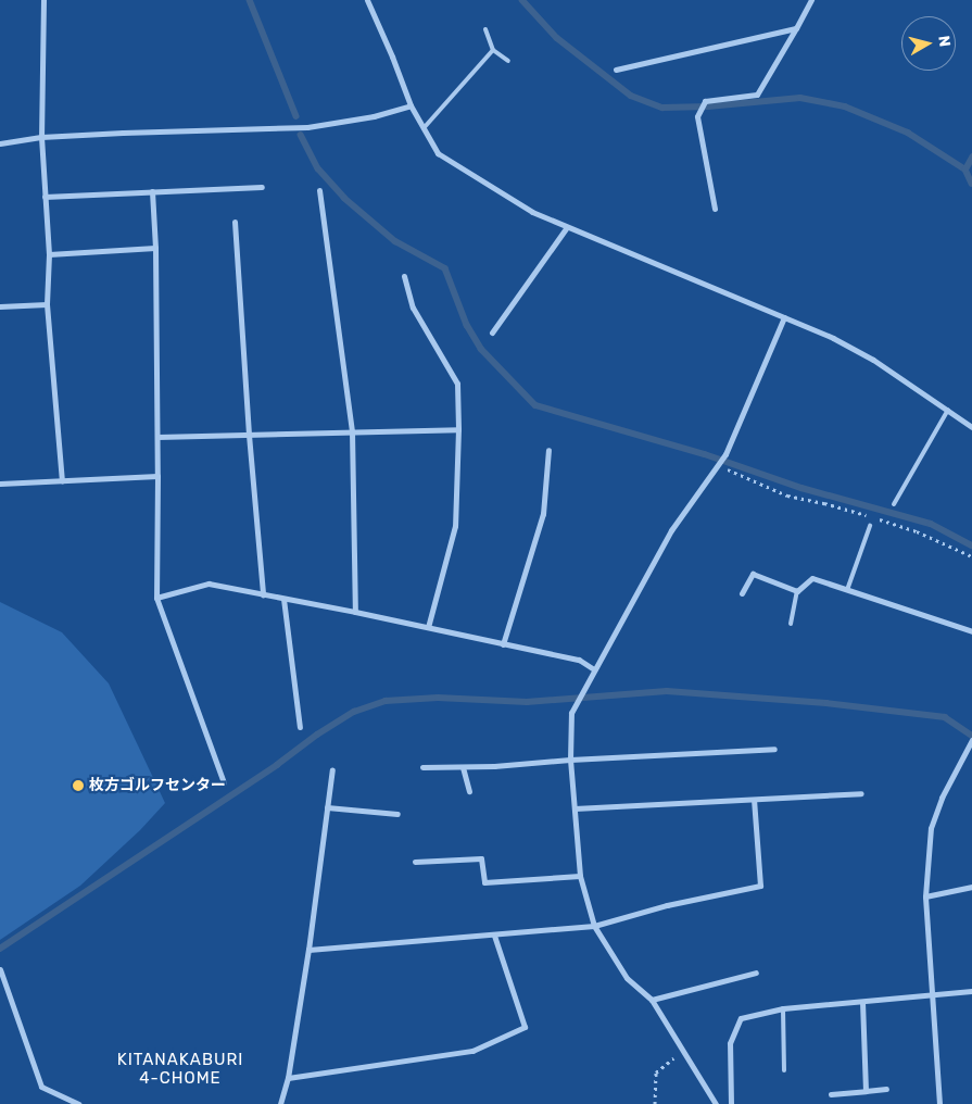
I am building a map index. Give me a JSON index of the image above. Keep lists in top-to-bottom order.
{
  "districts": ["KITANAKABURI 4-CHOME"],
  "places": ["枚方ゴルフセンター"],
  "north": "right"
}
